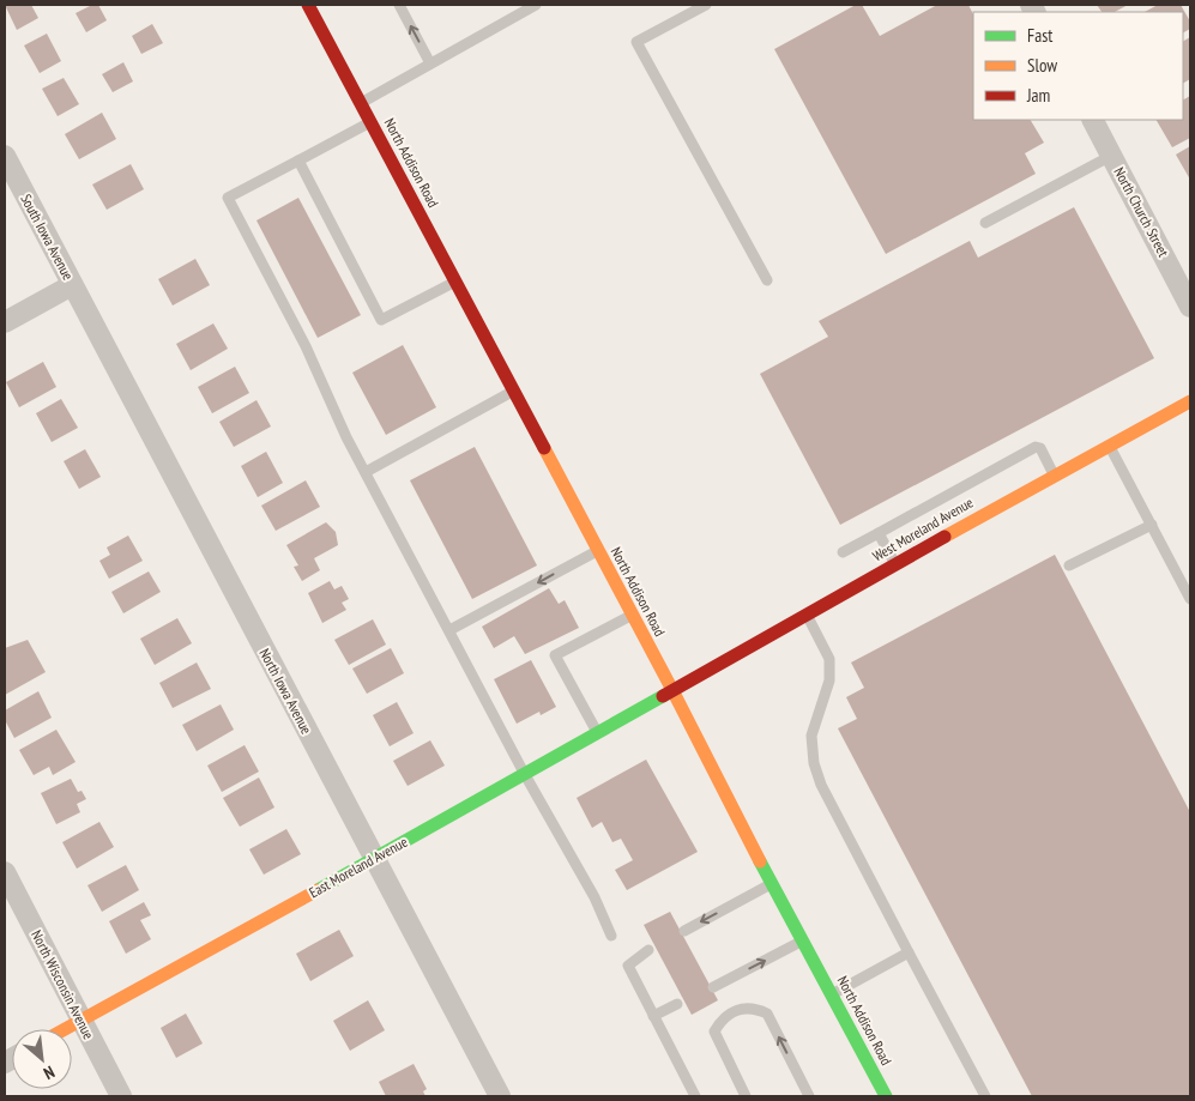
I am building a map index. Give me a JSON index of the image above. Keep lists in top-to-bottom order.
{
  "streets": {
    "street": [
      "North Addison Road",
      "North Church Street",
      "South Iowa Avenue",
      "West Moreland Avenue",
      "North Iowa Avenue",
      "East Moreland Avenue",
      "North Wisconsin Avenue"
    ]
  },
  "crossings": [
    ["North Addison Road", "West Moreland Avenue"],
    ["North Addison Road", "East Moreland Avenue"],
    ["South Iowa Avenue", "North Iowa Avenue"],
    ["West Moreland Avenue", "East Moreland Avenue"],
    ["North Iowa Avenue", "East Moreland Avenue"],
    ["East Moreland Avenue", "North Wisconsin Avenue"]
  ],
  "legend": ["Fast", "Slow", "Jam"],
  "north": "bottom right"
}
